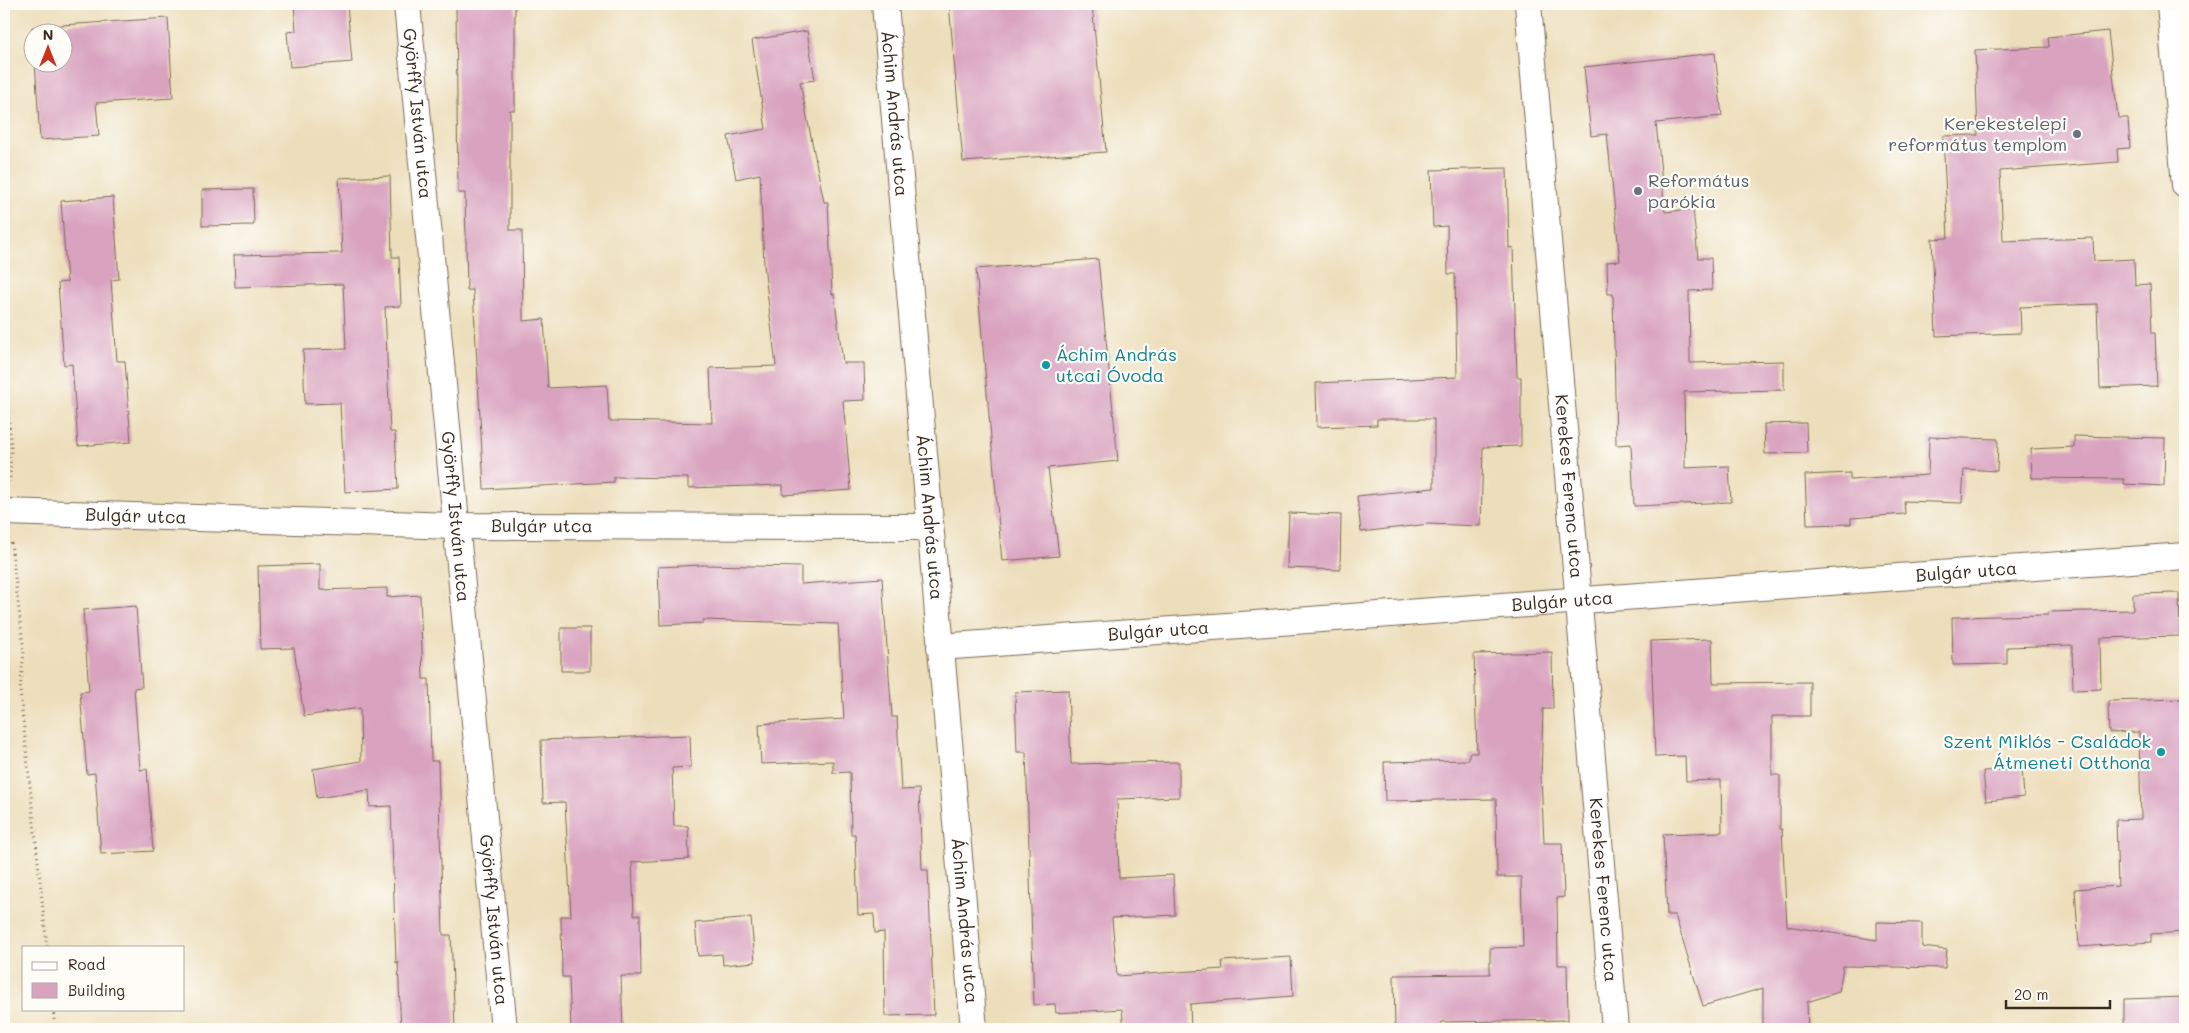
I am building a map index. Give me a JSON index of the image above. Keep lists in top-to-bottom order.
{
  "streets": {
    "street": [
      "Györffy István utca",
      "Áchim András utca",
      "Kerekes Ferenc utca",
      "Bulgár utca"
    ]
  },
  "crossings": [
    ["Györffy István utca", "Bulgár utca"],
    ["Áchim András utca", "Bulgár utca"],
    ["Kerekes Ferenc utca", "Bulgár utca"]
  ],
  "places": [
    "Kerekestelepi református templom",
    "Református parókia",
    "Áchim András utcai Óvoda",
    "Szent Miklós - Családok Átmeneti Otthona"
  ],
  "legend": ["Road", "Building"],
  "scale_bar": "20 m",
  "north": "top"
}
